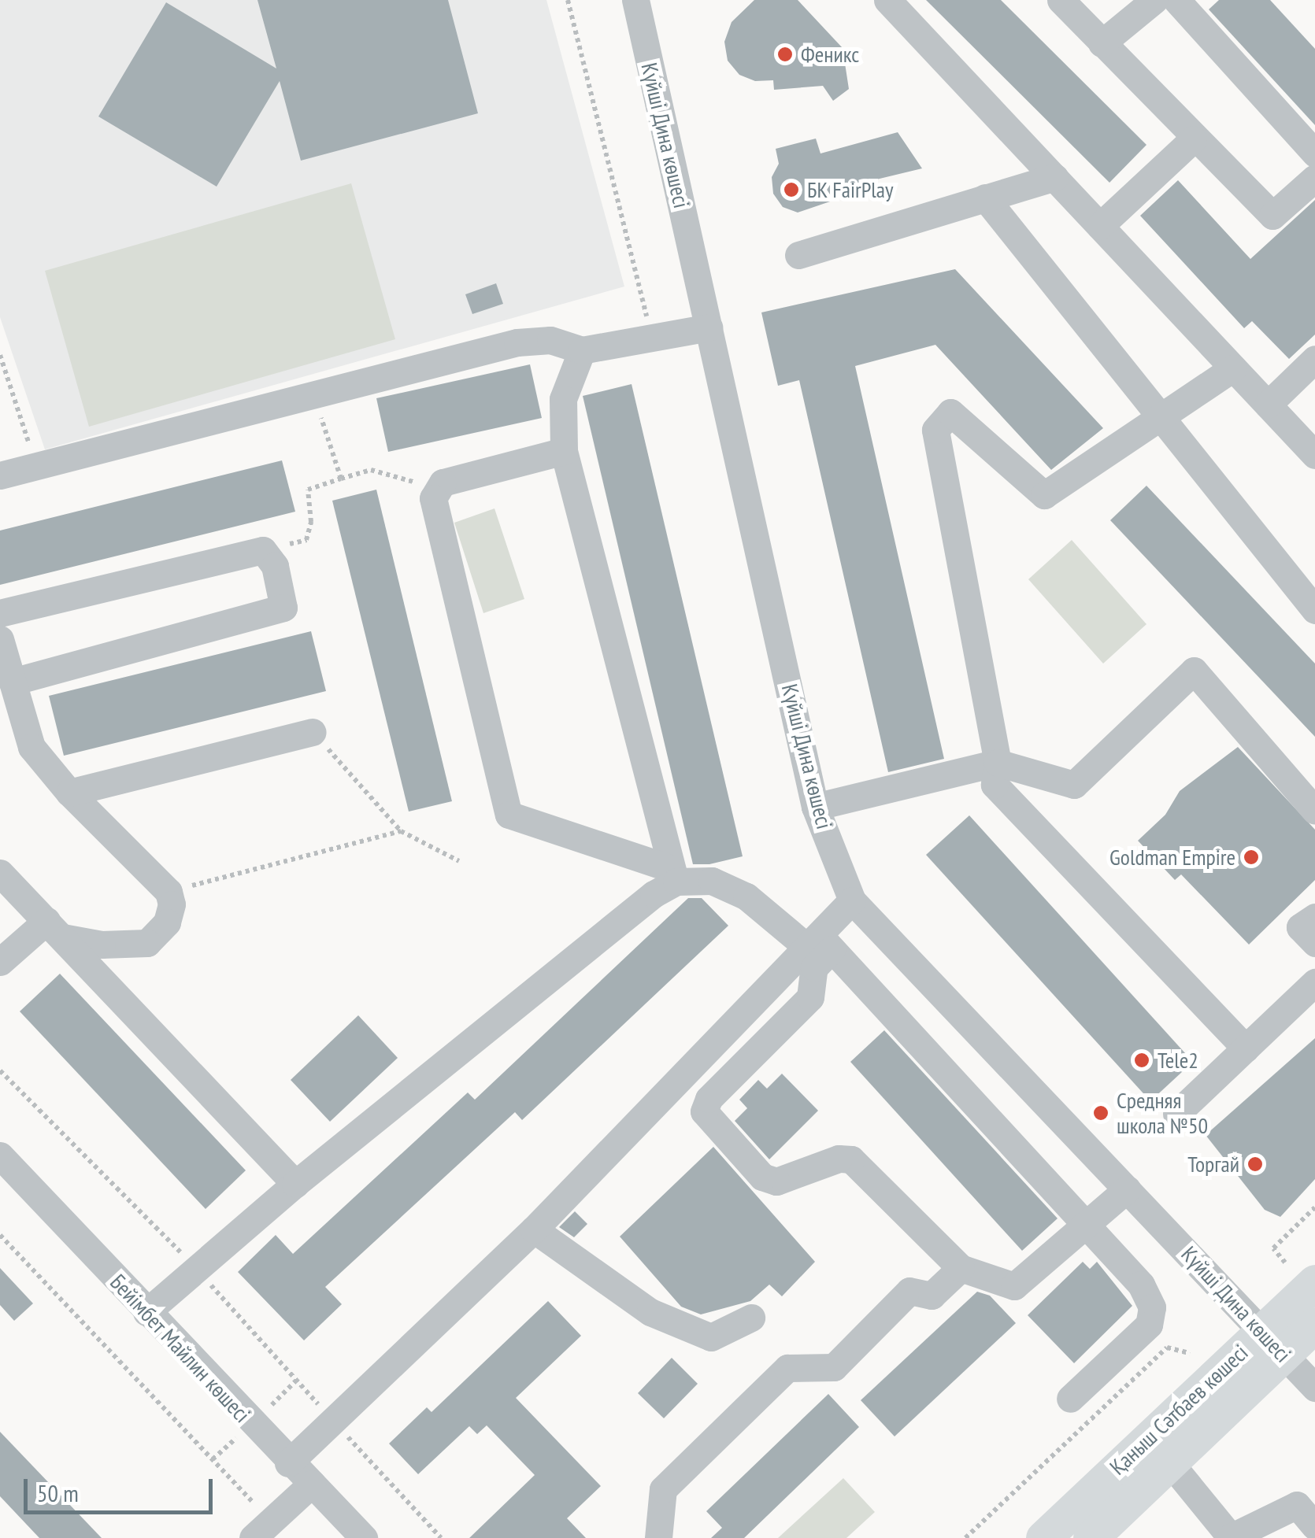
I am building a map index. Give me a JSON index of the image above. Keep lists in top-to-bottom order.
{
  "streets": {
    "main road": ["Қаныш Сәтбаев көшесі"],
    "street": ["Күйші Дина көшесі", "Бейімбет Майлин көшесі"]
  },
  "crossings": [
    ["Күйші Дина көшесі", "Қаныш Сәтбаев көшесі"]
  ],
  "places": [
    "Феникс",
    "БК FairPlay",
    "Goldman Empire",
    "Tele2",
    "Средняя школа №50",
    "Торгай"
  ],
  "scale_bar": "50 m"
}
